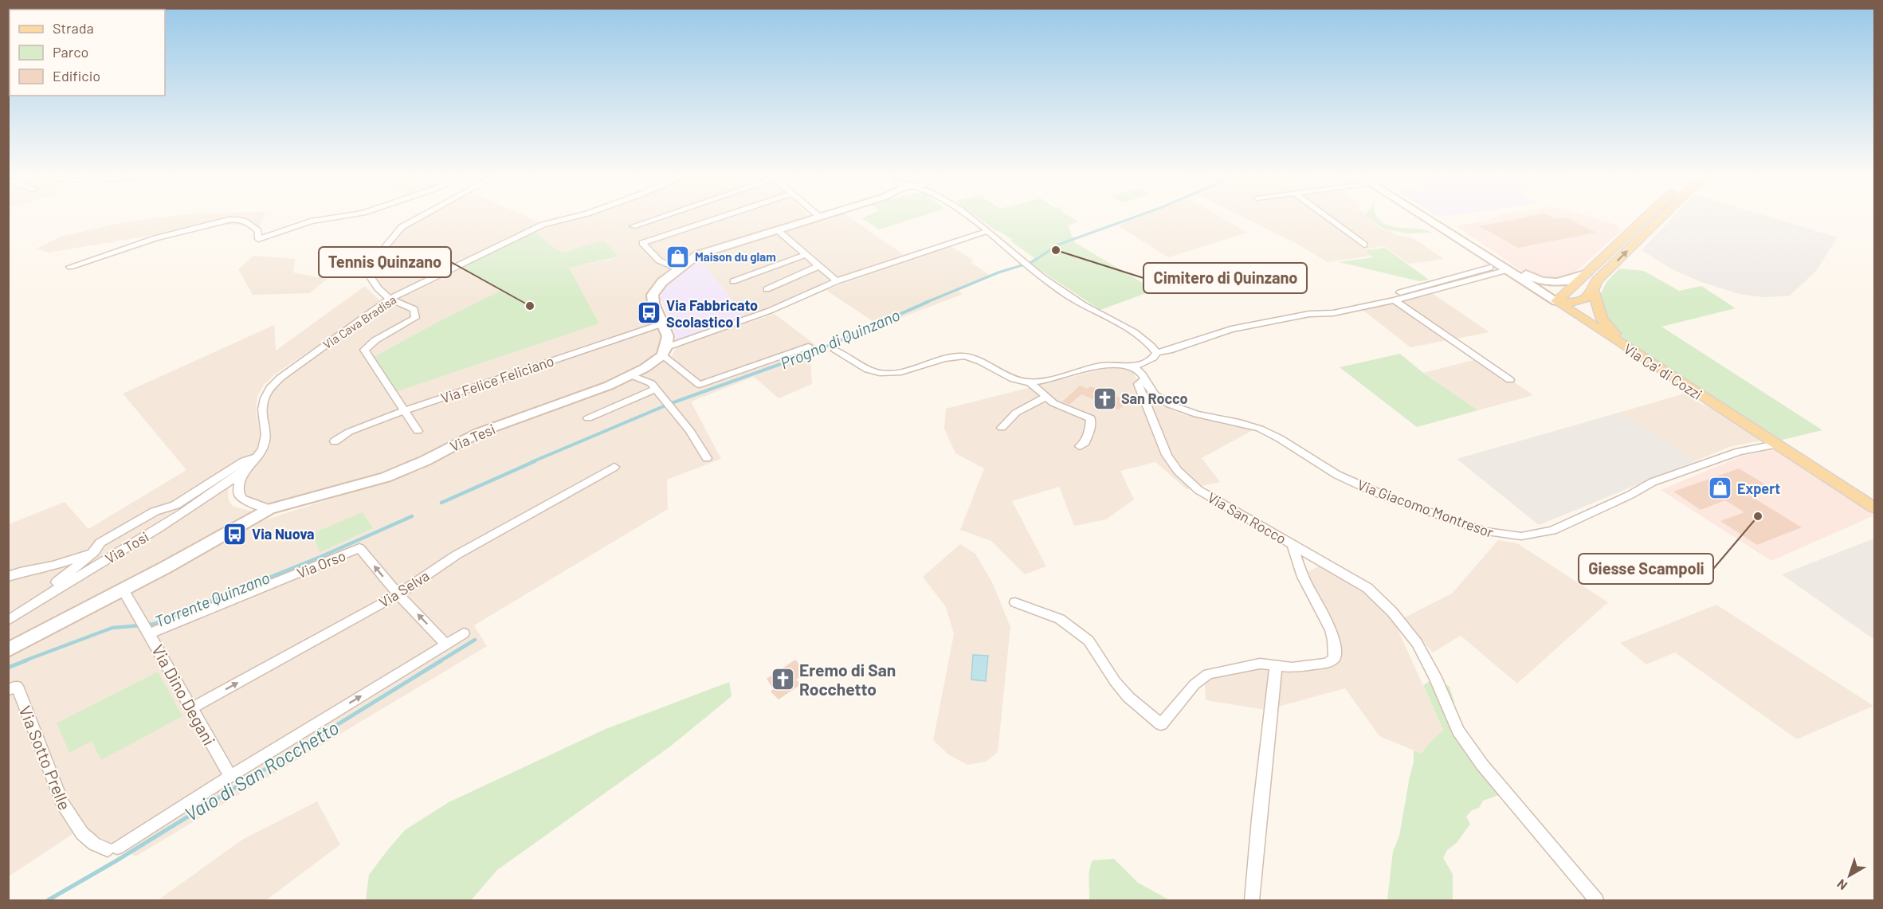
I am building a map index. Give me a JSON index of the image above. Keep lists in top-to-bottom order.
{
  "streets": {
    "main road": ["Via Ca' di Cozzi"],
    "street": [
      "Via Cava Bradisa",
      "Via Felice Feliciano",
      "Via Tesi",
      "Via Giacomo Montresor",
      "Via San Rocco",
      "Via Tosi",
      "Via Orso",
      "Via Selva",
      "Via Dino Degani",
      "Via Sotto Prelle"
    ]
  },
  "crossings": [
    ["Via Cava Bradisa", "Via Tosi"],
    ["Via Ca' di Cozzi", "Via Giacomo Montresor"],
    ["Via Giacomo Montresor", "Via San Rocco"],
    ["Via Orso", "Via Selva"],
    ["Via Orso", "Via Dino Degani"],
    ["Via Selva", "Via Dino Degani"],
    ["Via Dino Degani", "Via Sotto Prelle"]
  ],
  "water": ["Progno di Quinzano", "Torrente Quinzano", "Vaio di San Rocchetto"],
  "places": {
    "other": ["Cimitero di Quinzano", "Tennis Quinzano", "Giesse Scampoli"],
    "shop": ["Maison du glam", "Expert"],
    "bus stop": ["Via Fabbricato Scolastico I", "Via Nuova"],
    "church": ["San Rocco", "Eremo di San Rocchetto"]
  },
  "legend": ["Strada", "Parco", "Edificio"],
  "north": "bottom left"
}
